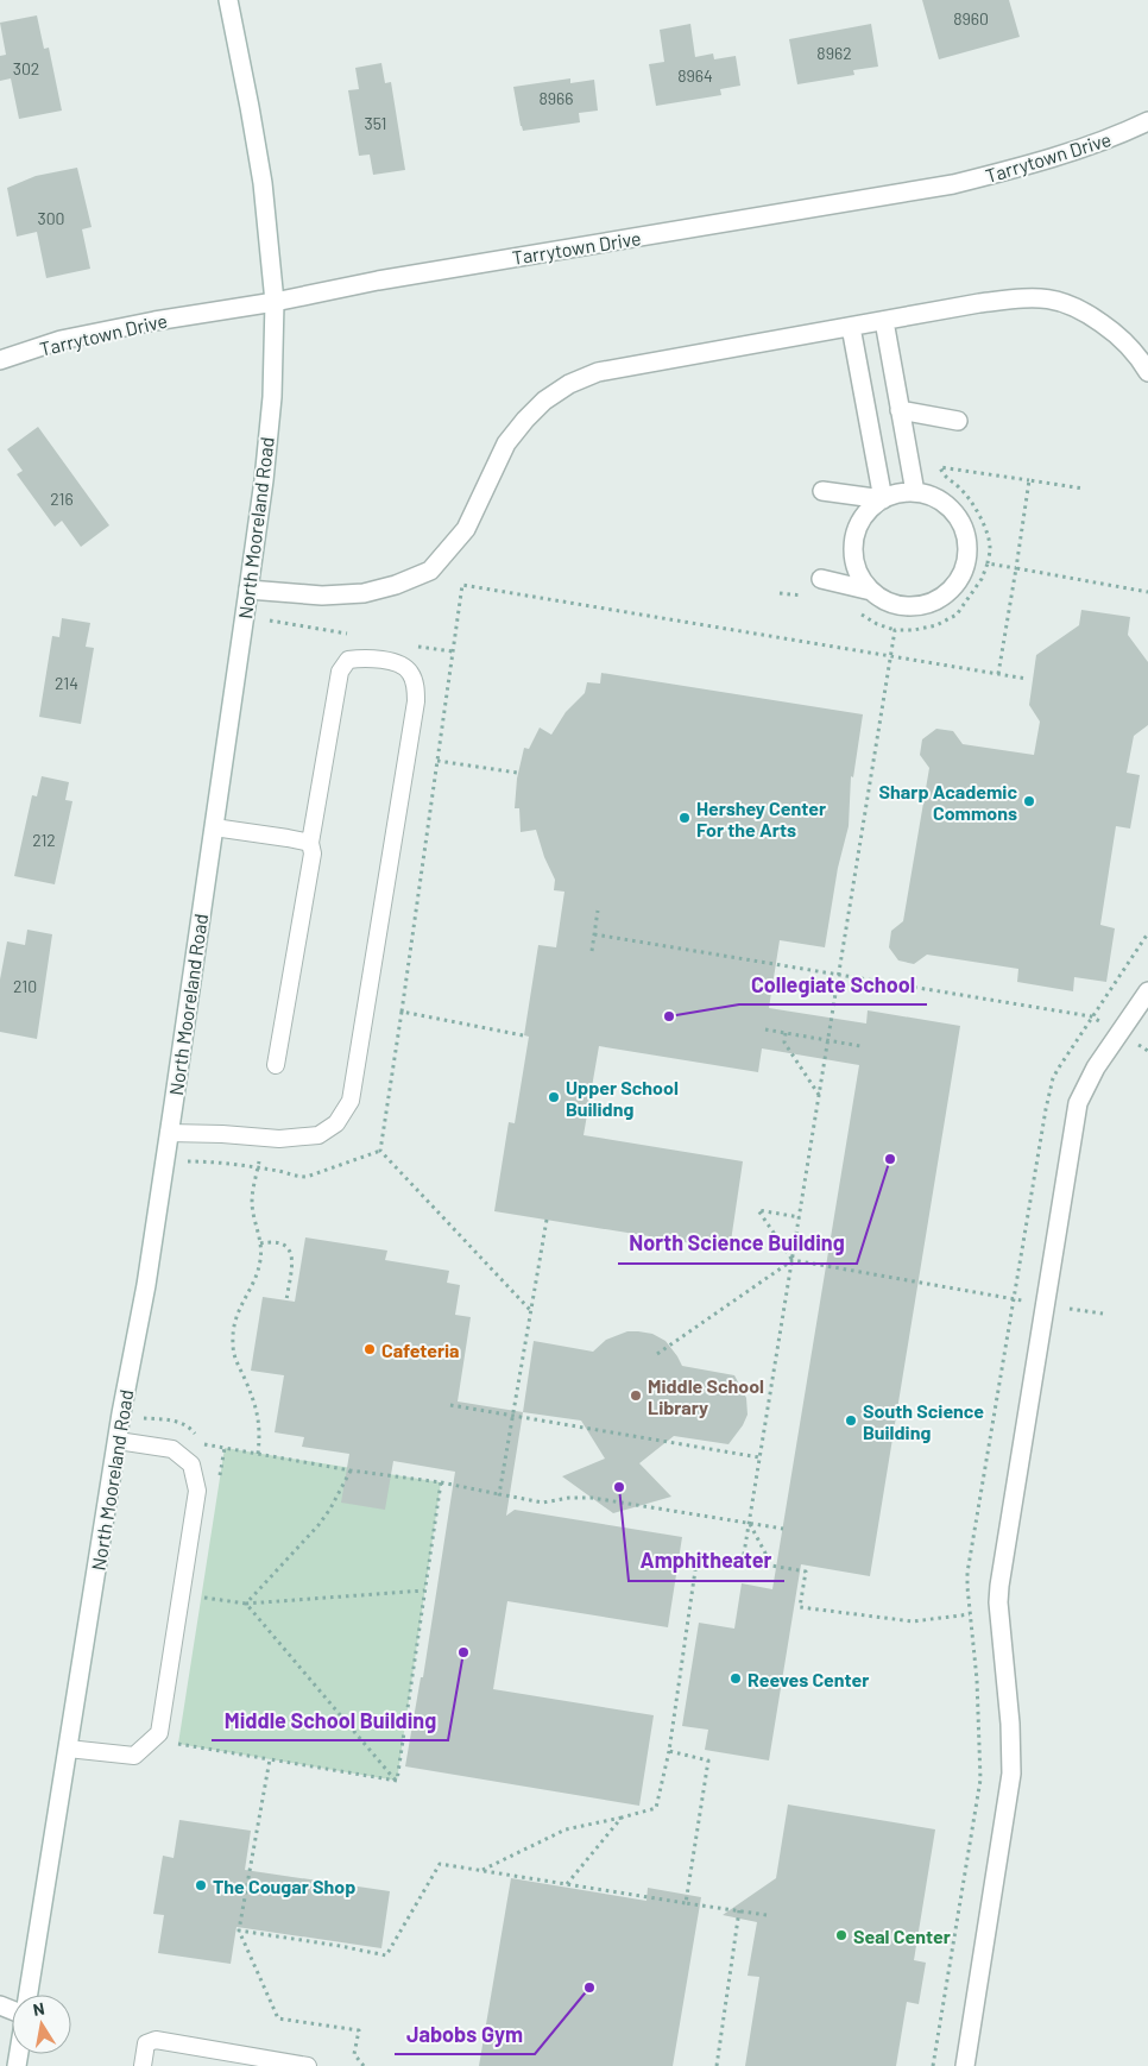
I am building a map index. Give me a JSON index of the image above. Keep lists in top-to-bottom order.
{
  "streets": {
    "street": ["Tarrytown Drive", "North Mooreland Road"]
  },
  "crossings": [
    ["Tarrytown Drive", "North Mooreland Road"]
  ],
  "places": [
    "Sharp Academic Commons",
    "Hershey Center For the Arts",
    "Collegiate School",
    "Upper School Builidng",
    "North Science Building",
    "Cafeteria",
    "Middle School Library",
    "South Science Building",
    "Amphitheater",
    "Middle School Building",
    "Reeves Center",
    "The Cougar Shop",
    "Seal Center",
    "Jabobs Gym"
  ],
  "house_numbers": [
    "8960",
    "8962",
    "302",
    "8964",
    "8966",
    "351",
    "300",
    "216",
    "214",
    "212",
    "210"
  ],
  "north": "top"
}
